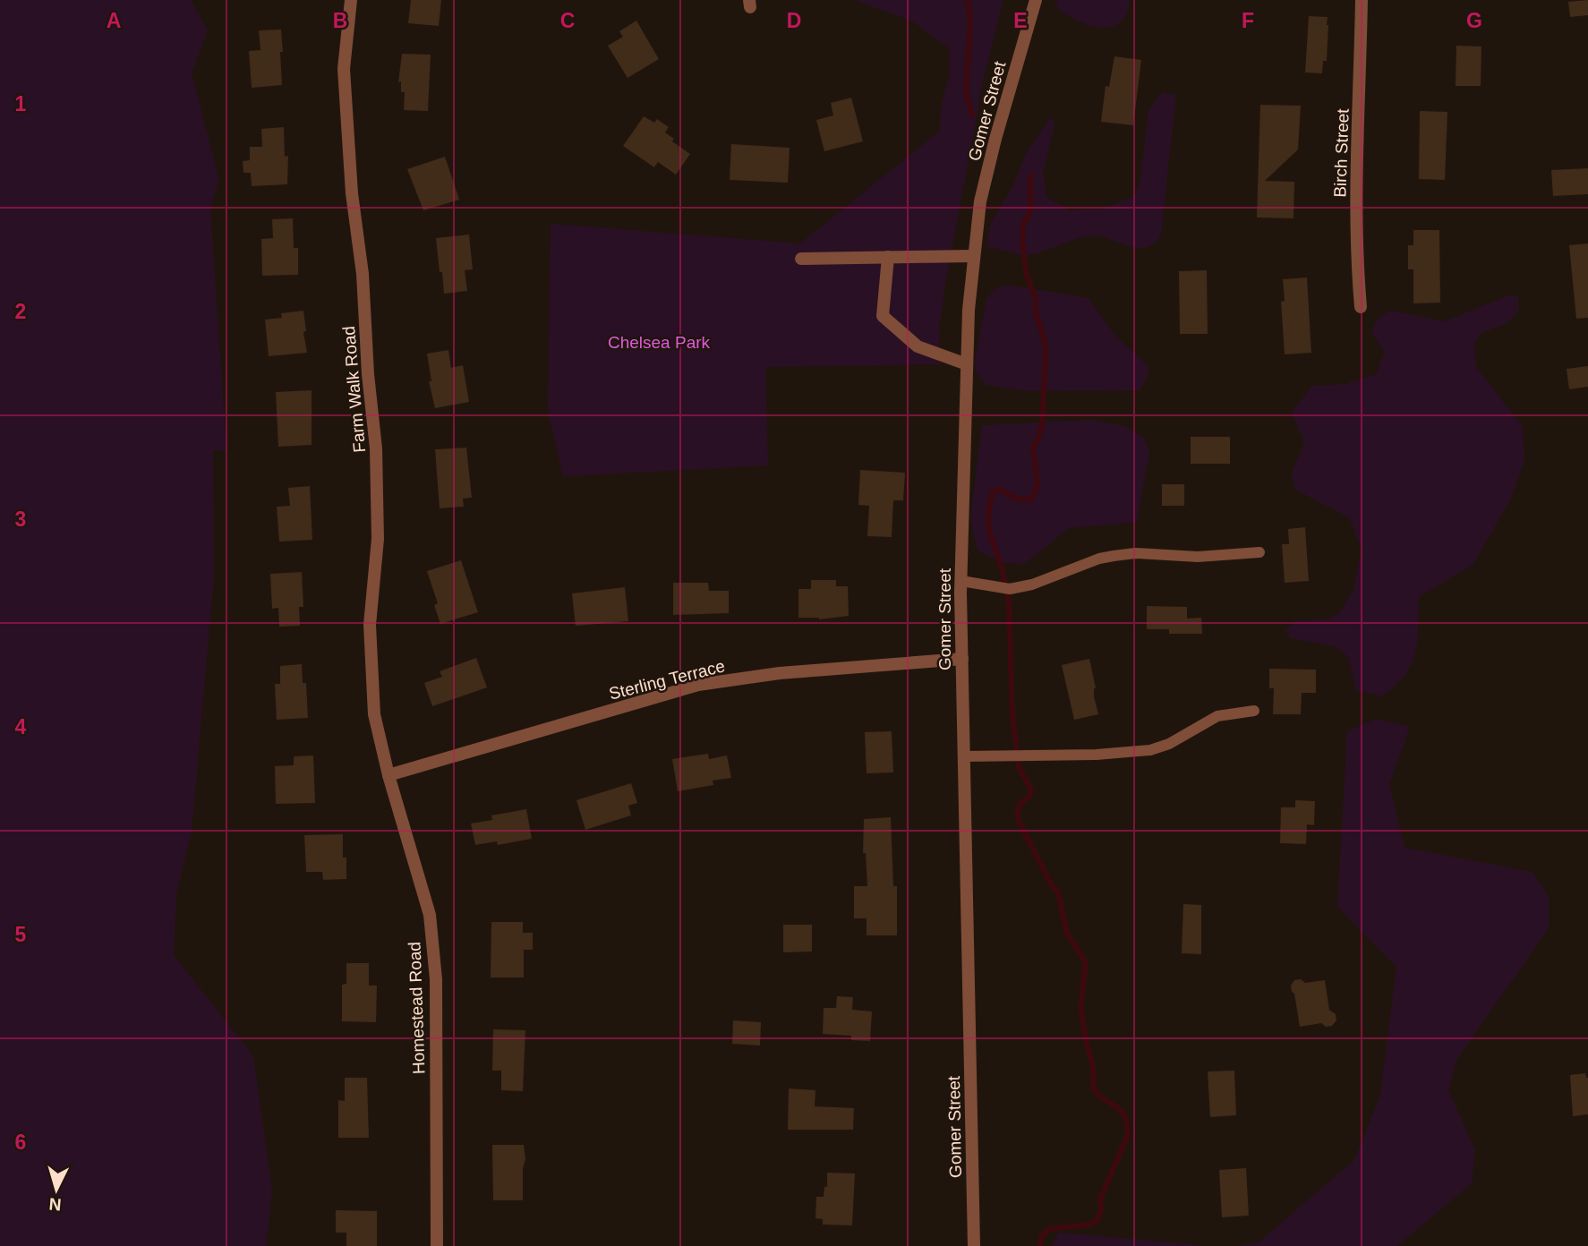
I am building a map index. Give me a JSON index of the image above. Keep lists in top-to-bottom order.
{
  "streets": {
    "street": [
      "Gomer Street",
      "Birch Street",
      "Farm Walk Road",
      "Sterling Terrace",
      "Homestead Road"
    ]
  },
  "crossings": [
    ["Gomer Street", "Sterling Terrace"],
    ["Farm Walk Road", "Sterling Terrace"],
    ["Farm Walk Road", "Homestead Road"],
    ["Sterling Terrace", "Homestead Road"]
  ],
  "parks": ["Chelsea Park"],
  "north": "bottom",
  "grid": {
    "columns": [
      "A",
      "B",
      "C",
      "D",
      "E",
      "F",
      "G"
    ],
    "rows": [
      "1",
      "2",
      "3",
      "4",
      "5",
      "6"
    ]
  }
}
